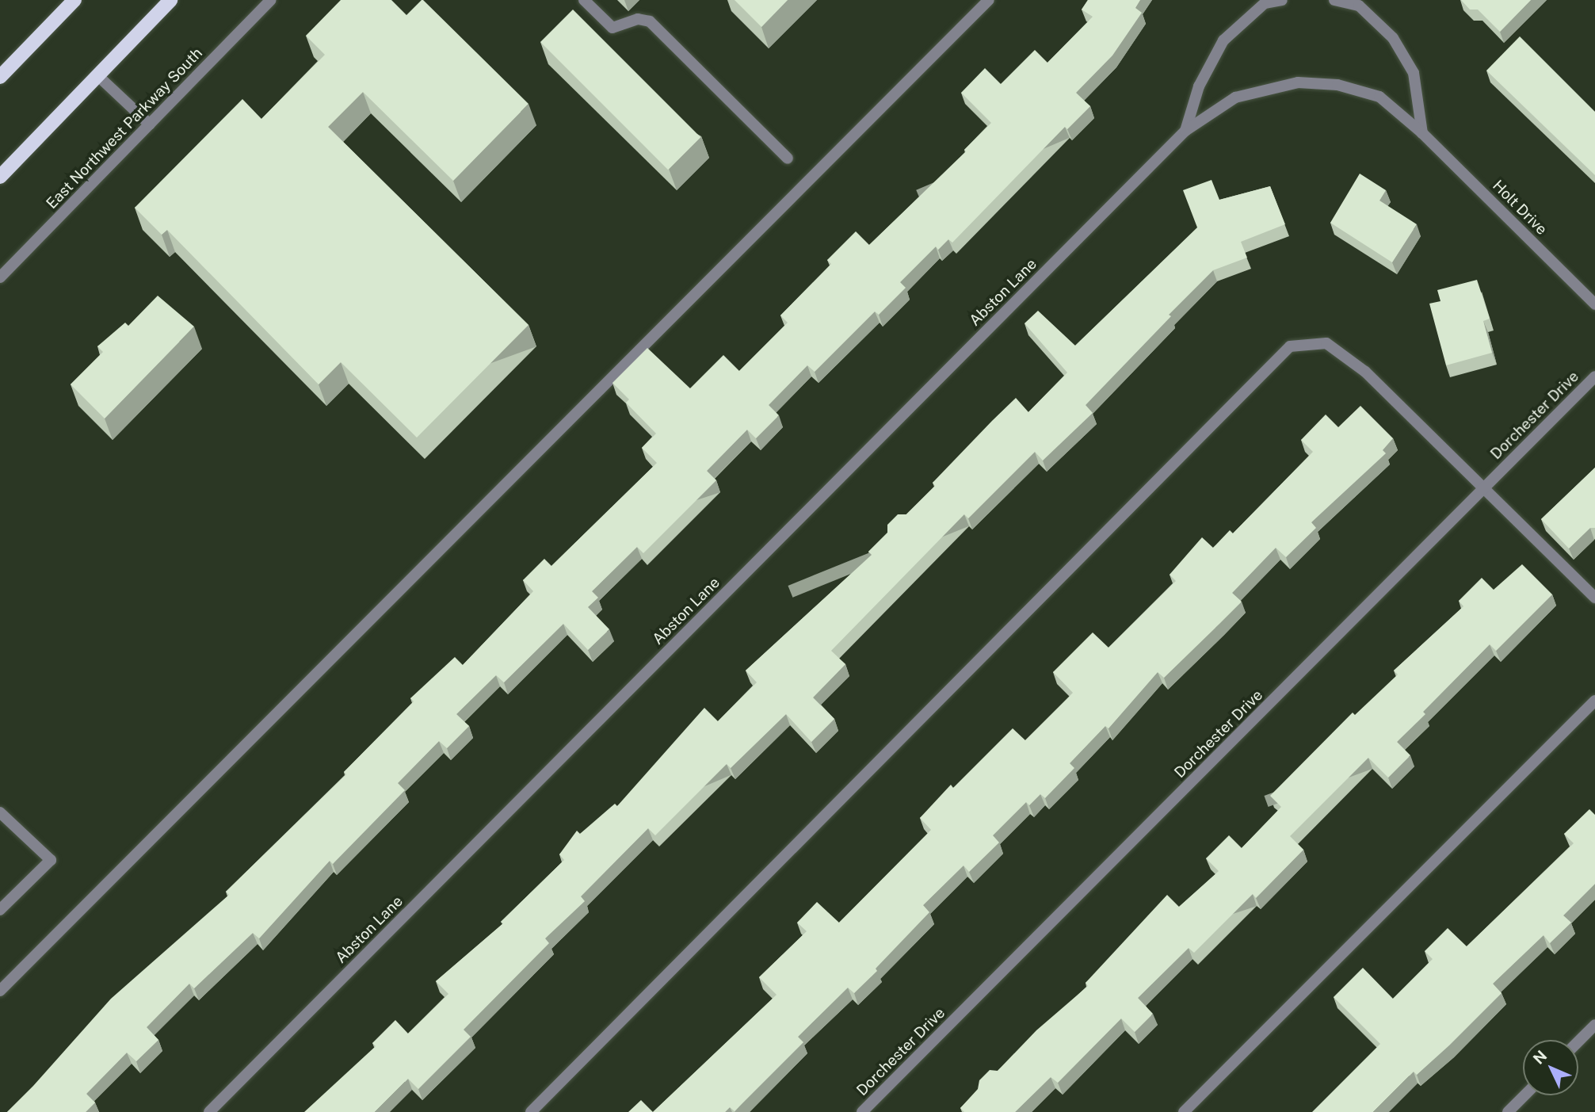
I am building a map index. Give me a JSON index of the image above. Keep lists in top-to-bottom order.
{
  "streets": {
    "street": [
      "East Northwest Parkway South",
      "Holt Drive",
      "Abston Lane",
      "Dorchester Drive"
    ]
  },
  "crossings": [
    ["Holt Drive", "Abston Lane"]
  ],
  "north": "top left"
}
